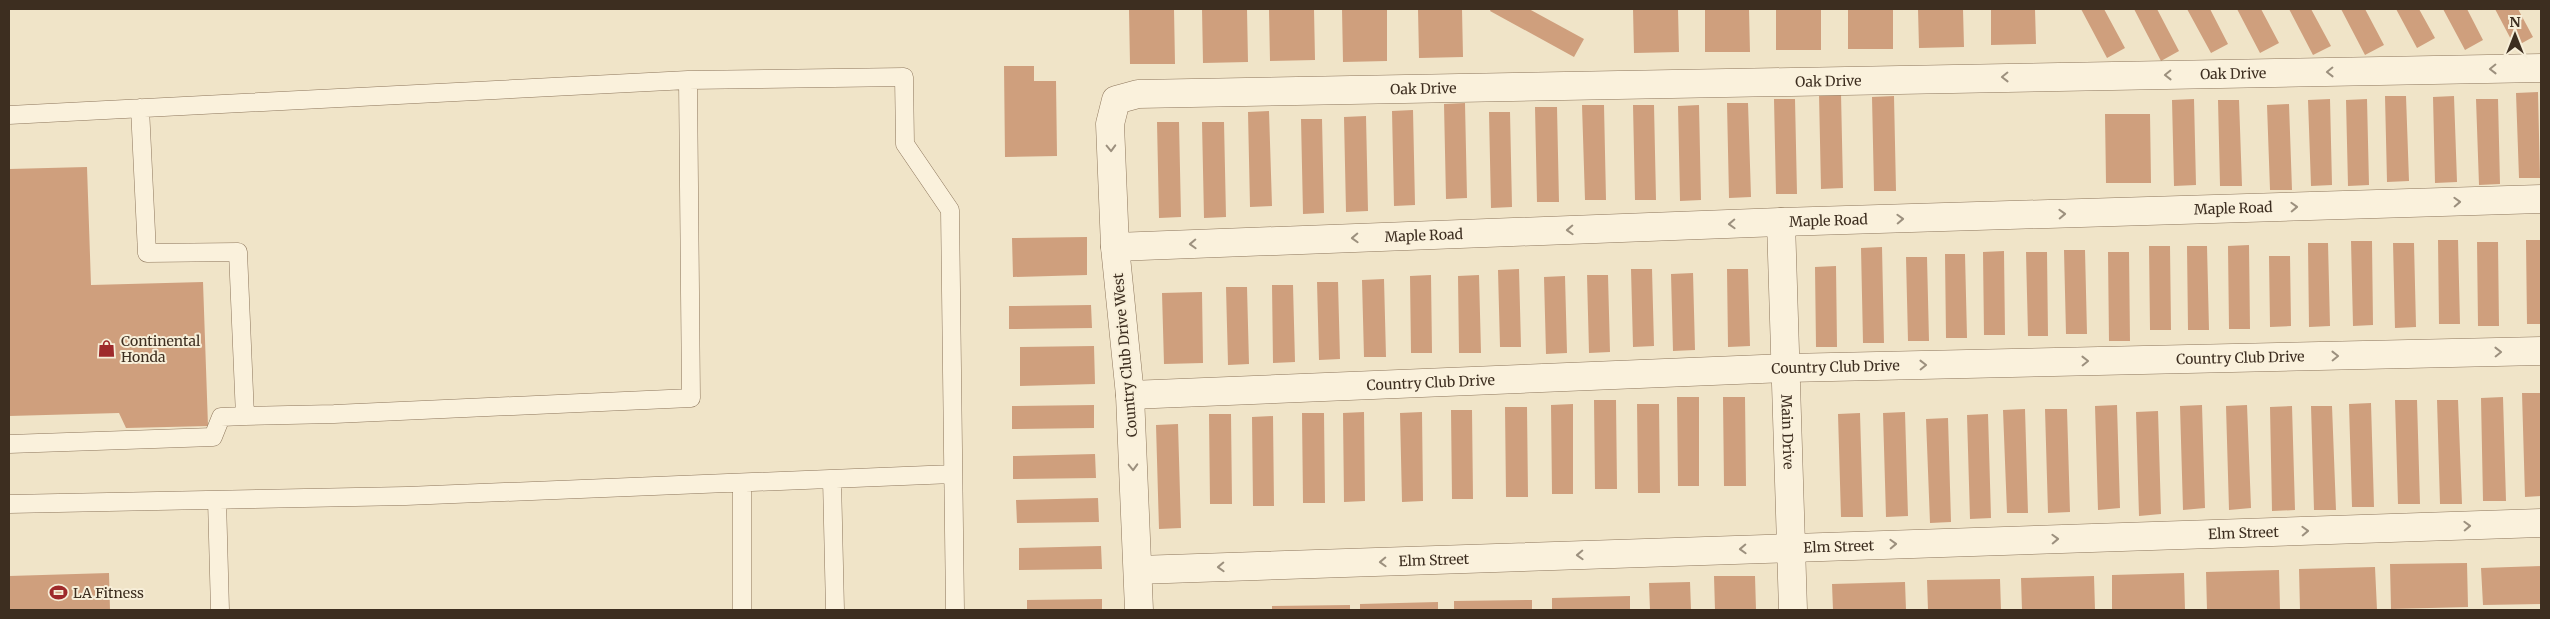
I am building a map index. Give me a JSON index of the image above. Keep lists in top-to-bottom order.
{
  "streets": {
    "street": [
      "Oak Drive",
      "Maple Road",
      "Country Club Drive West",
      "Country Club Drive",
      "Main Drive",
      "Elm Street"
    ]
  },
  "crossings": [
    ["Oak Drive", "Country Club Drive West"],
    ["Maple Road", "Country Club Drive West"],
    ["Maple Road", "Main Drive"],
    ["Country Club Drive West", "Country Club Drive"],
    ["Country Club Drive West", "Elm Street"],
    ["Country Club Drive", "Main Drive"],
    ["Main Drive", "Elm Street"]
  ],
  "one_way": ["Oak Drive", "Country Club Drive West", "Country Club Drive"],
  "places": {
    "shop": ["Continental Honda"],
    "sports": ["LA Fitness"]
  },
  "north": "top"
}
